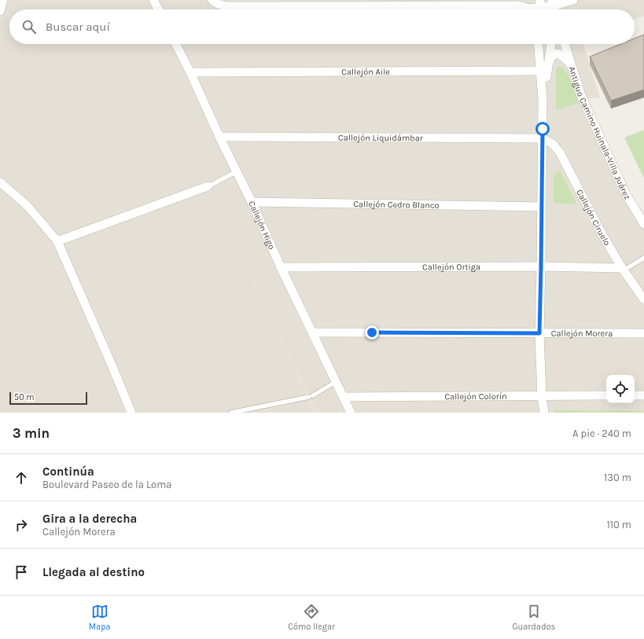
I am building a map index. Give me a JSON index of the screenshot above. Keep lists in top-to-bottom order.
{
  "streets": {
    "street": [
      "Callejón Aile",
      "Antiguo Camino Huinala-Villa Juárez",
      "Callejón Liquidámbar",
      "Callejón Cedro Blanco",
      "Callejón Ciruelo",
      "Callejón Higo",
      "Callejón Ortiga",
      "Callejón Morera",
      "Callejón Colorín"
    ]
  },
  "crossings": [
    ["Callejón Aile", "Callejón Higo"],
    ["Callejón Liquidámbar", "Callejón Ciruelo"],
    ["Callejón Liquidámbar", "Callejón Higo"],
    ["Callejón Cedro Blanco", "Callejón Higo"],
    ["Callejón Ciruelo", "Callejón Ortiga"],
    ["Callejón Higo", "Callejón Ortiga"],
    ["Callejón Higo", "Callejón Morera"],
    ["Callejón Higo", "Callejón Colorín"]
  ],
  "scale_bar": "50 m",
  "page": {
    "search": "Buscar aquí",
    "scale": "50 m",
    "heading": ["3 min", "A pie · 240 m"],
    "list": [
      ["Continúa", "Boulevard Paseo de la Loma", "130 m"],
      ["Gira a la derecha", "Callejón Morera", "110 m"],
      "Llegada al destino"
    ],
    "nav": ["Mapa", "Cómo llegar", "Guardados"]
  }
}
